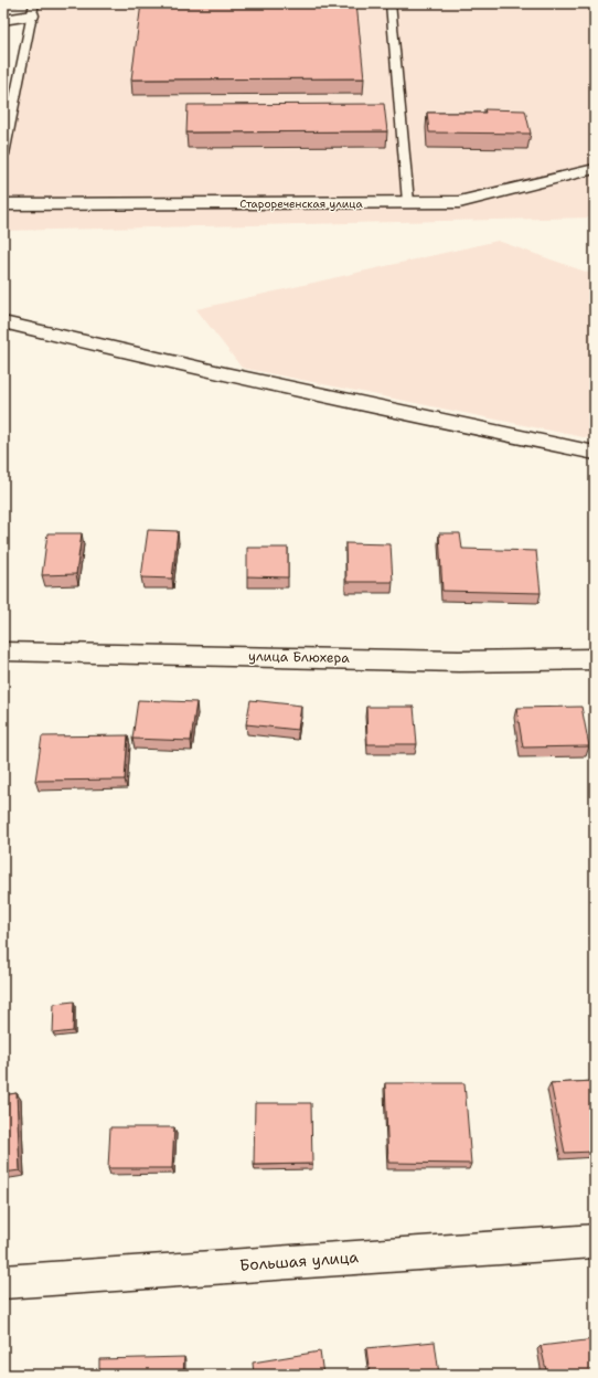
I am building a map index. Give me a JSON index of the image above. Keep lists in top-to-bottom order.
{
  "streets": {
    "street": ["Старореченская улица", "улица Блюхера", "Большая улица"]
  }
}
